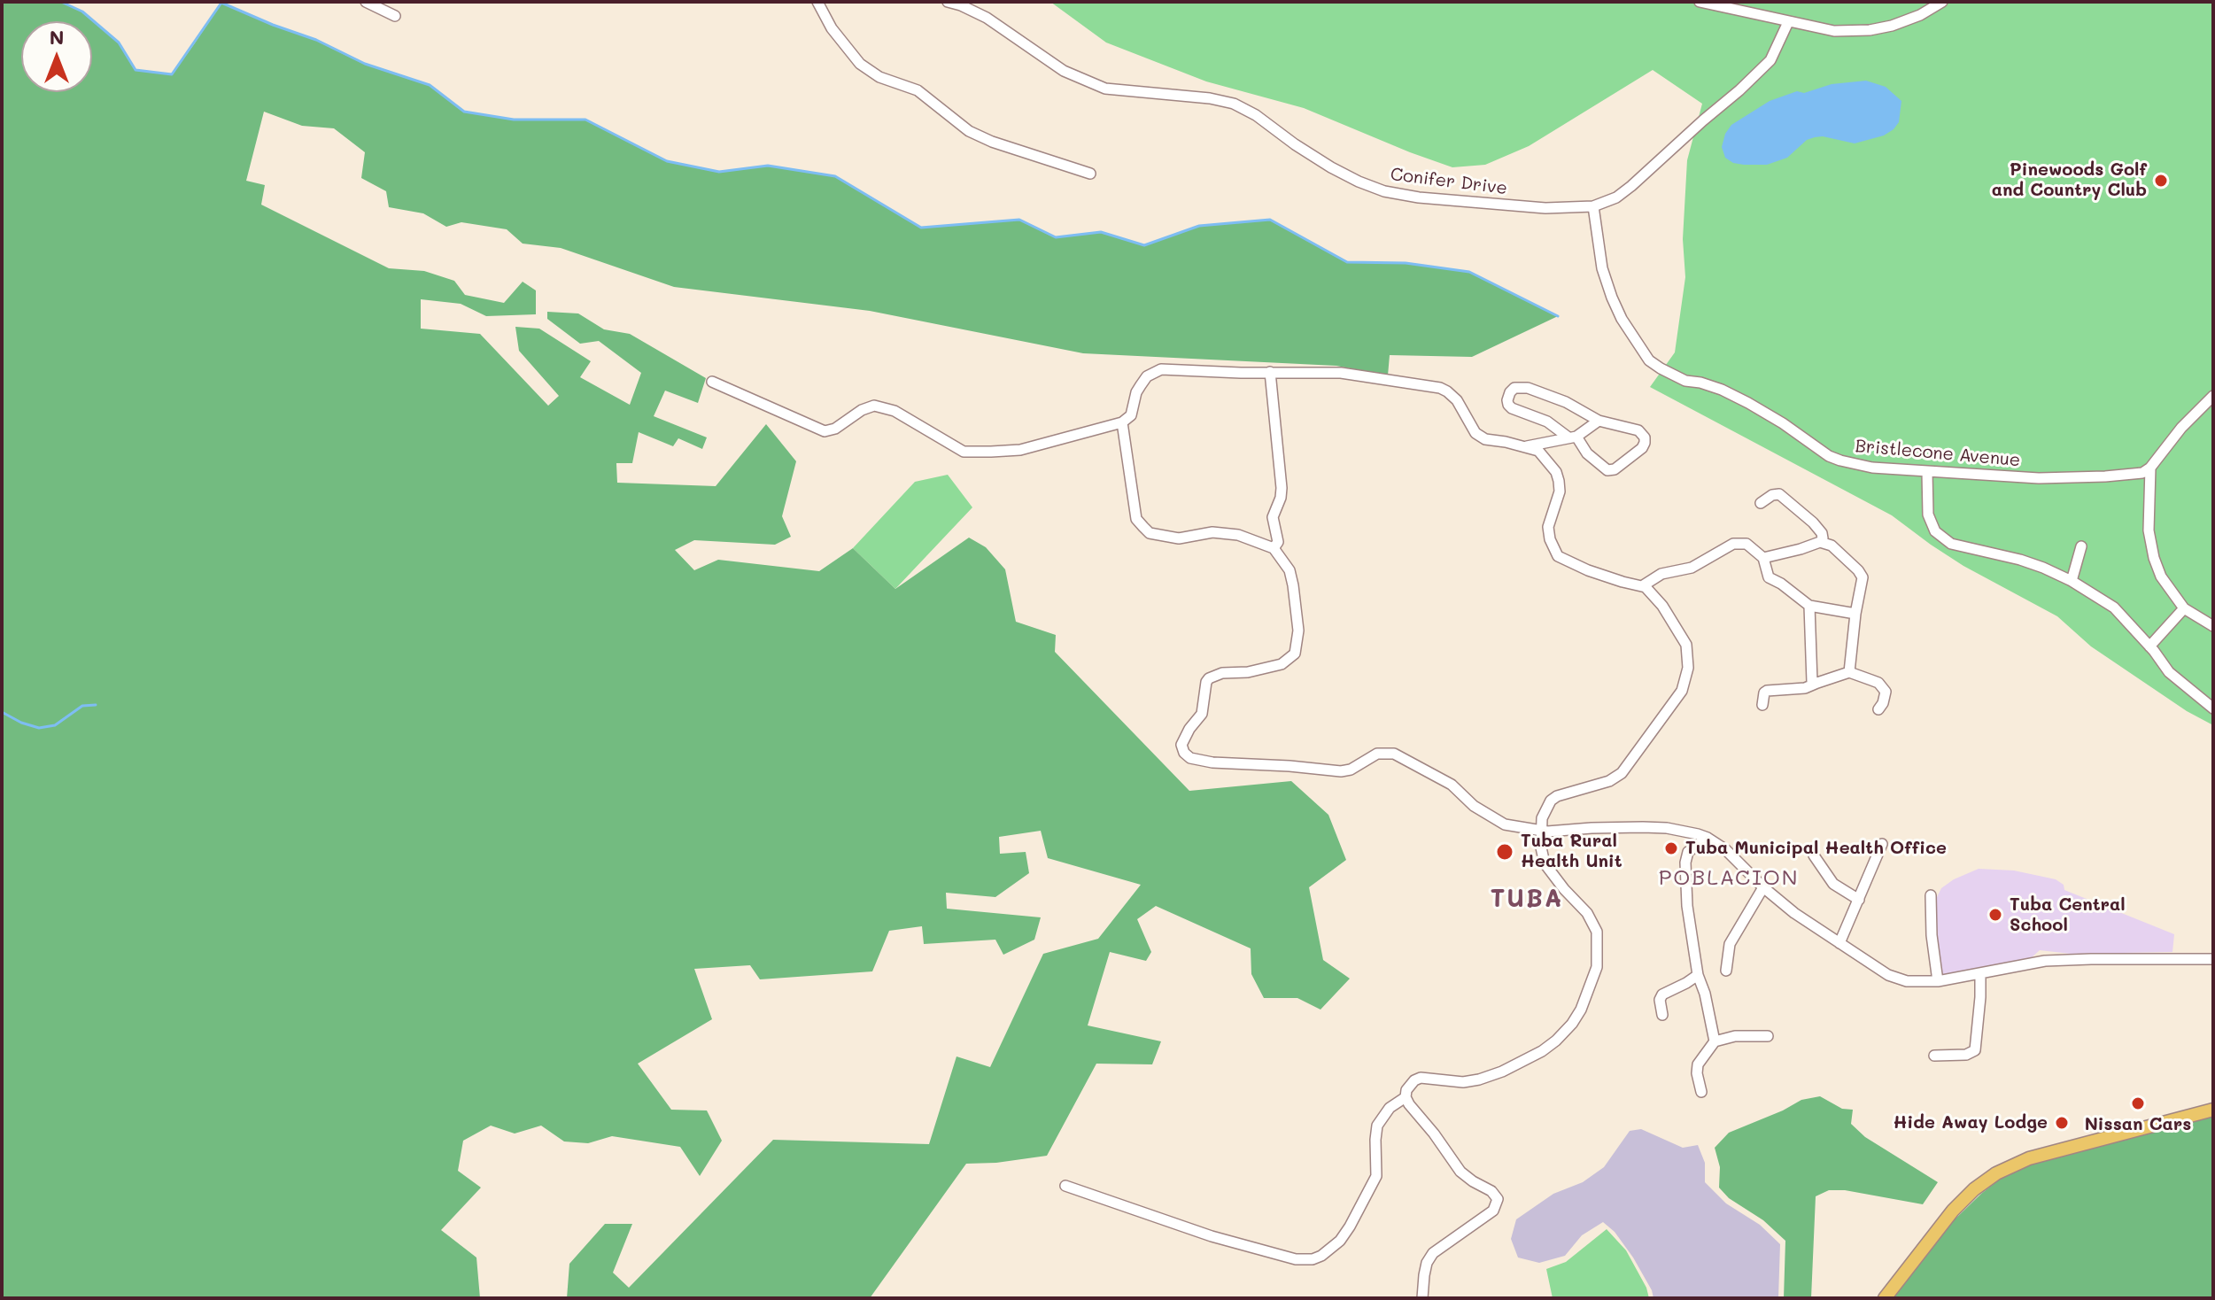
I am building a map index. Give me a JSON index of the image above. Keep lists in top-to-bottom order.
{
  "streets": {
    "street": ["Conifer Drive", "Bristlecone Avenue"]
  },
  "crossings": [
    ["Conifer Drive", "Bristlecone Avenue"]
  ],
  "districts": ["POBLACION", "TUBA"],
  "places": [
    "Pinewoods Golf and Country Club",
    "Tuba Municipal Health Office",
    "Tuba Rural Health Unit",
    "Tuba Central School",
    "Nissan Cars",
    "Hide Away Lodge"
  ],
  "north": "top"
}
